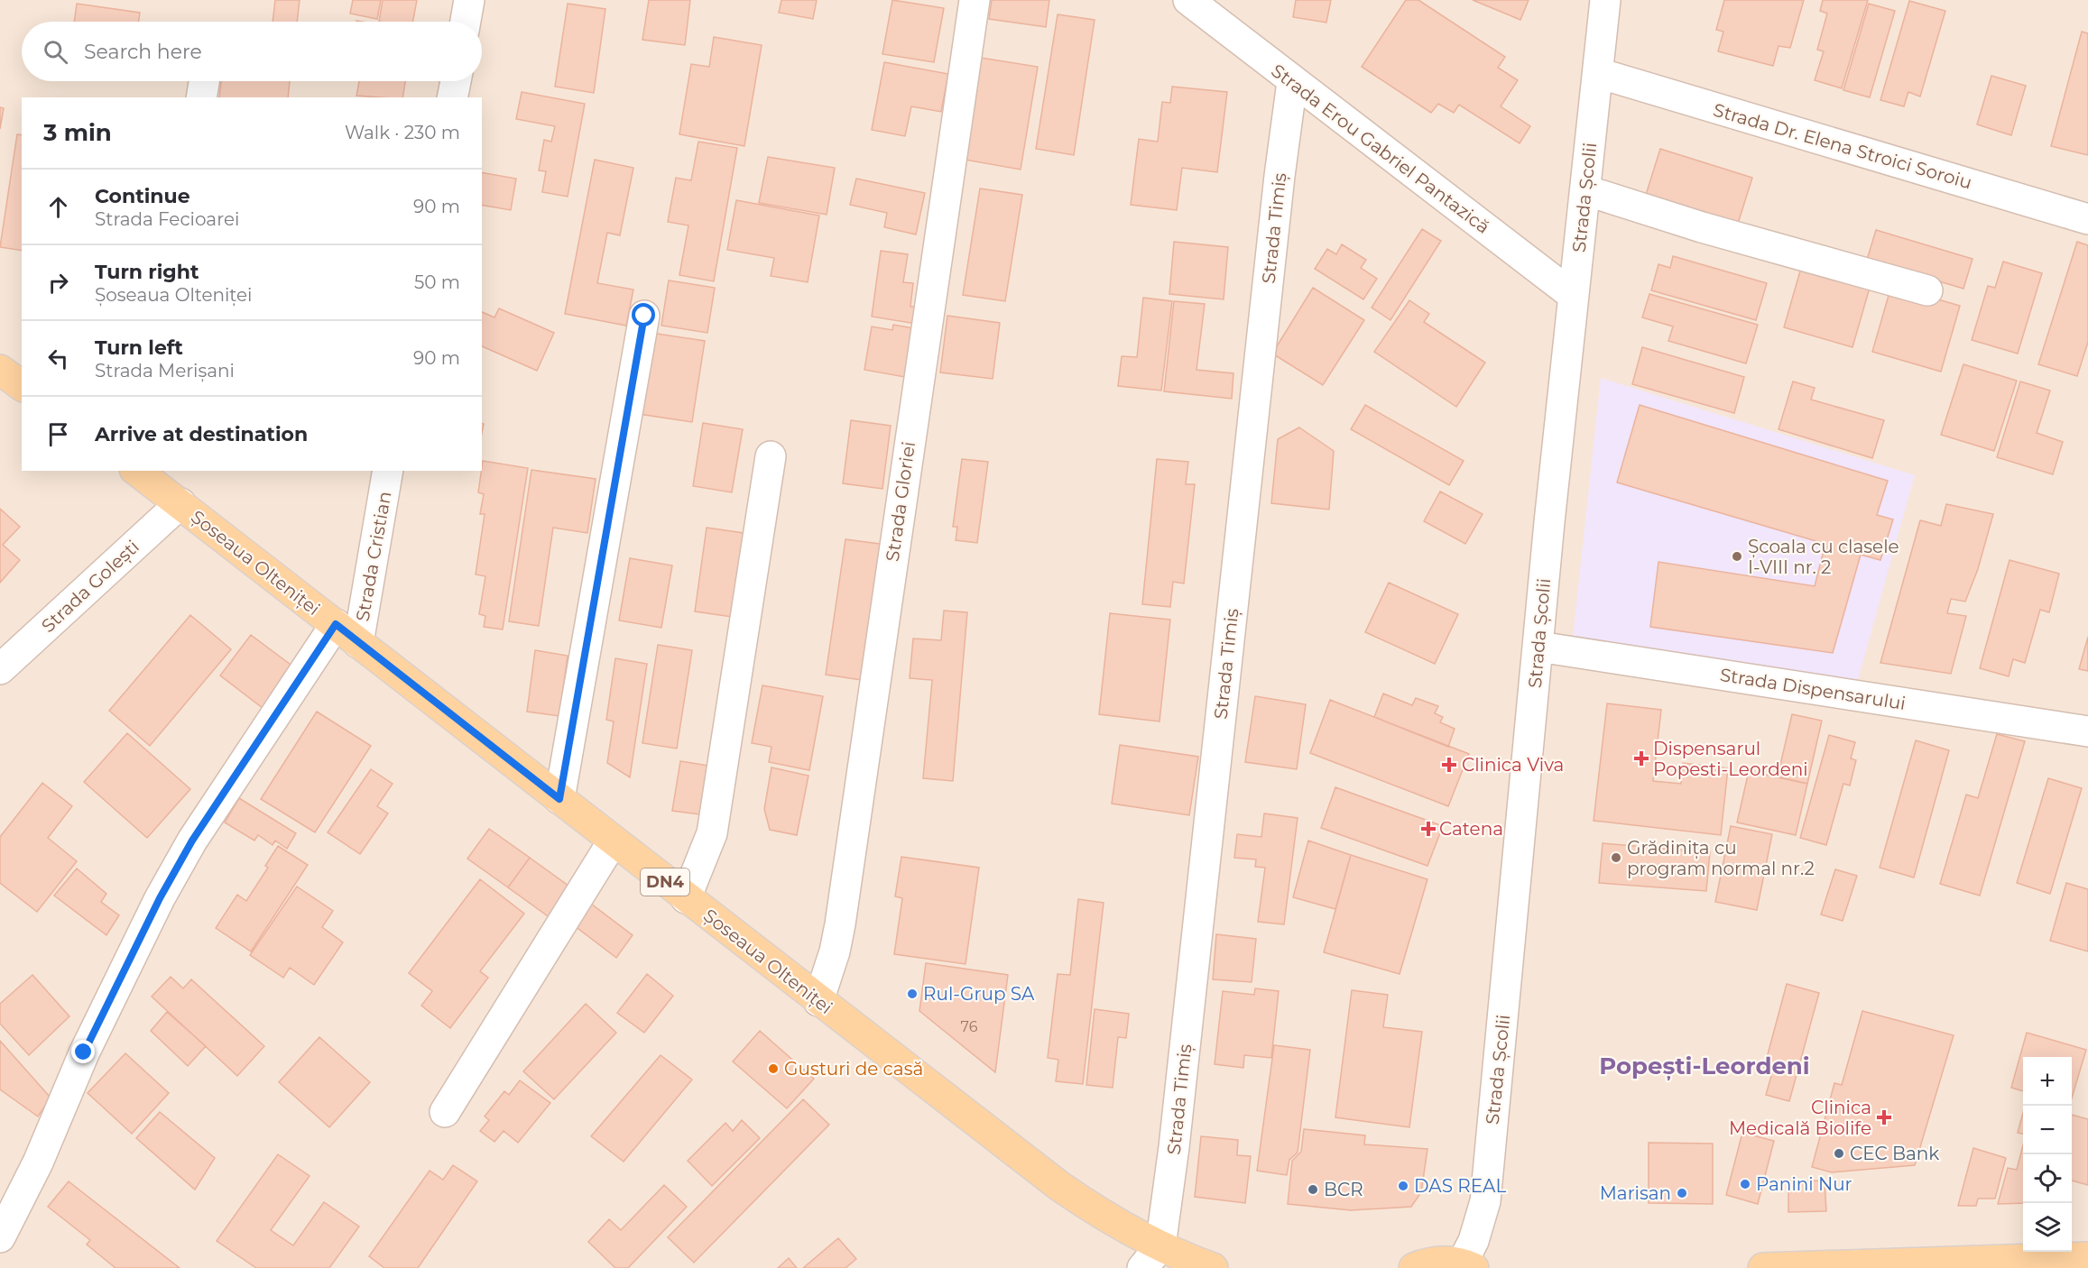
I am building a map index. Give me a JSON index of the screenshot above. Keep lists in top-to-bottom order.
{
  "streets": {
    "main road": ["Șoseaua Olteniței", "DN4"],
    "street": [
      "Strada Dr. Elena Stroici Soroiu",
      "Strada Erou Gabriel Pantazică",
      "Strada Școlii",
      "Strada Timiș",
      "Strada Gloriei",
      "Strada Cristian",
      "Strada Golești",
      "Strada Dispensarului"
    ]
  },
  "crossings": [
    ["Strada Dr. Elena Stroici Soroiu", "Strada Școlii"],
    ["Strada Erou Gabriel Pantazică", "Strada Școlii"],
    ["Strada Erou Gabriel Pantazică", "Strada Timiș"],
    ["Strada Școlii", "Strada Dispensarului"],
    ["Strada Timiș", "Șoseaua Olteniței"],
    ["Strada Gloriei", "Șoseaua Olteniței"],
    ["Strada Cristian", "Șoseaua Olteniței"],
    ["Șoseaua Olteniței", "Strada Golești"]
  ],
  "districts": ["Popești-Leordeni"],
  "places": {
    "other": [
      "Școala cu clasele I-VIII nr. 2",
      "Grădinița cu program normal nr.2",
      "Rul-Grup SA",
      "Gusturi de casă",
      "CEC Bank",
      "Panini Nur",
      "DAS REAL",
      "BCR",
      "Marisan"
    ],
    "health": [
      "Dispensarul Popesti-Leordeni",
      "Clinica Viva",
      "Catena",
      "Clinica Medicală Biolife"
    ]
  },
  "house_numbers": ["76"],
  "page": {
    "search": "Search here",
    "heading": ["3 min", "Walk · 230 m"],
    "list": [
      ["Continue", "Strada Fecioarei", "90 m"],
      ["Turn right", "Șoseaua Olteniței", "50 m"],
      ["Turn left", "Strada Merișani", "90 m"],
      "Arrive at destination"
    ],
    "map_buttons": ["+", "−"]
  }
}
